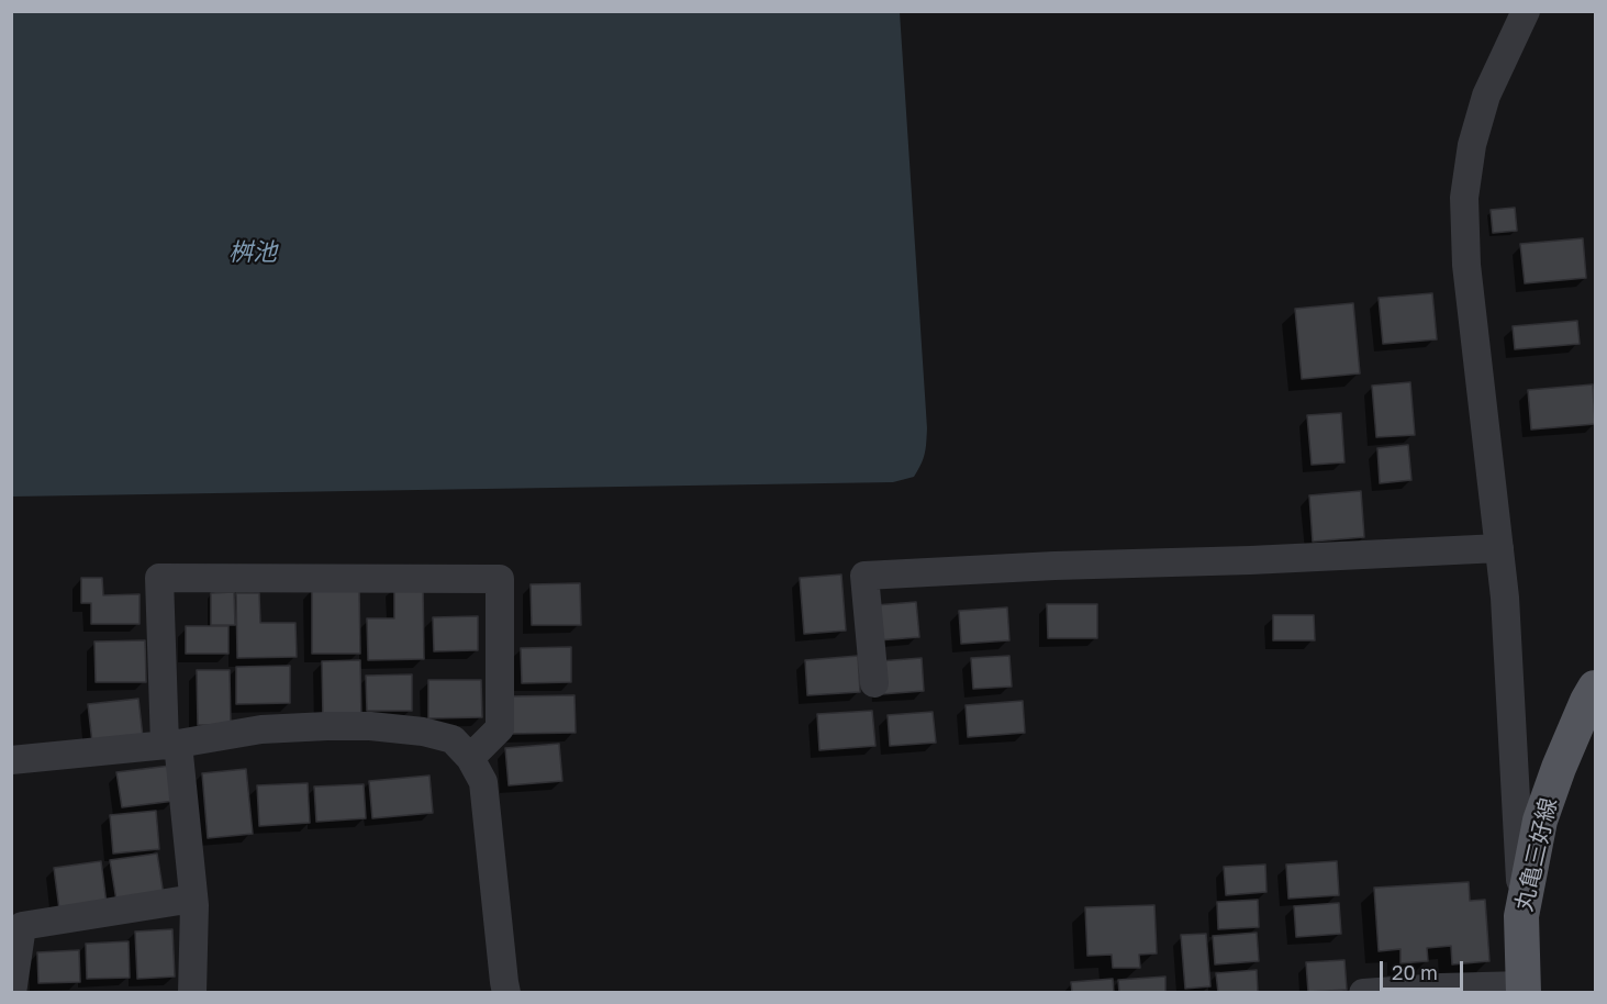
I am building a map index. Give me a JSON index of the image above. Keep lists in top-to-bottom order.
{
  "streets": {
    "main road": ["丸亀三好線"]
  },
  "water": ["桝池"],
  "scale_bar": "20 m"
}
